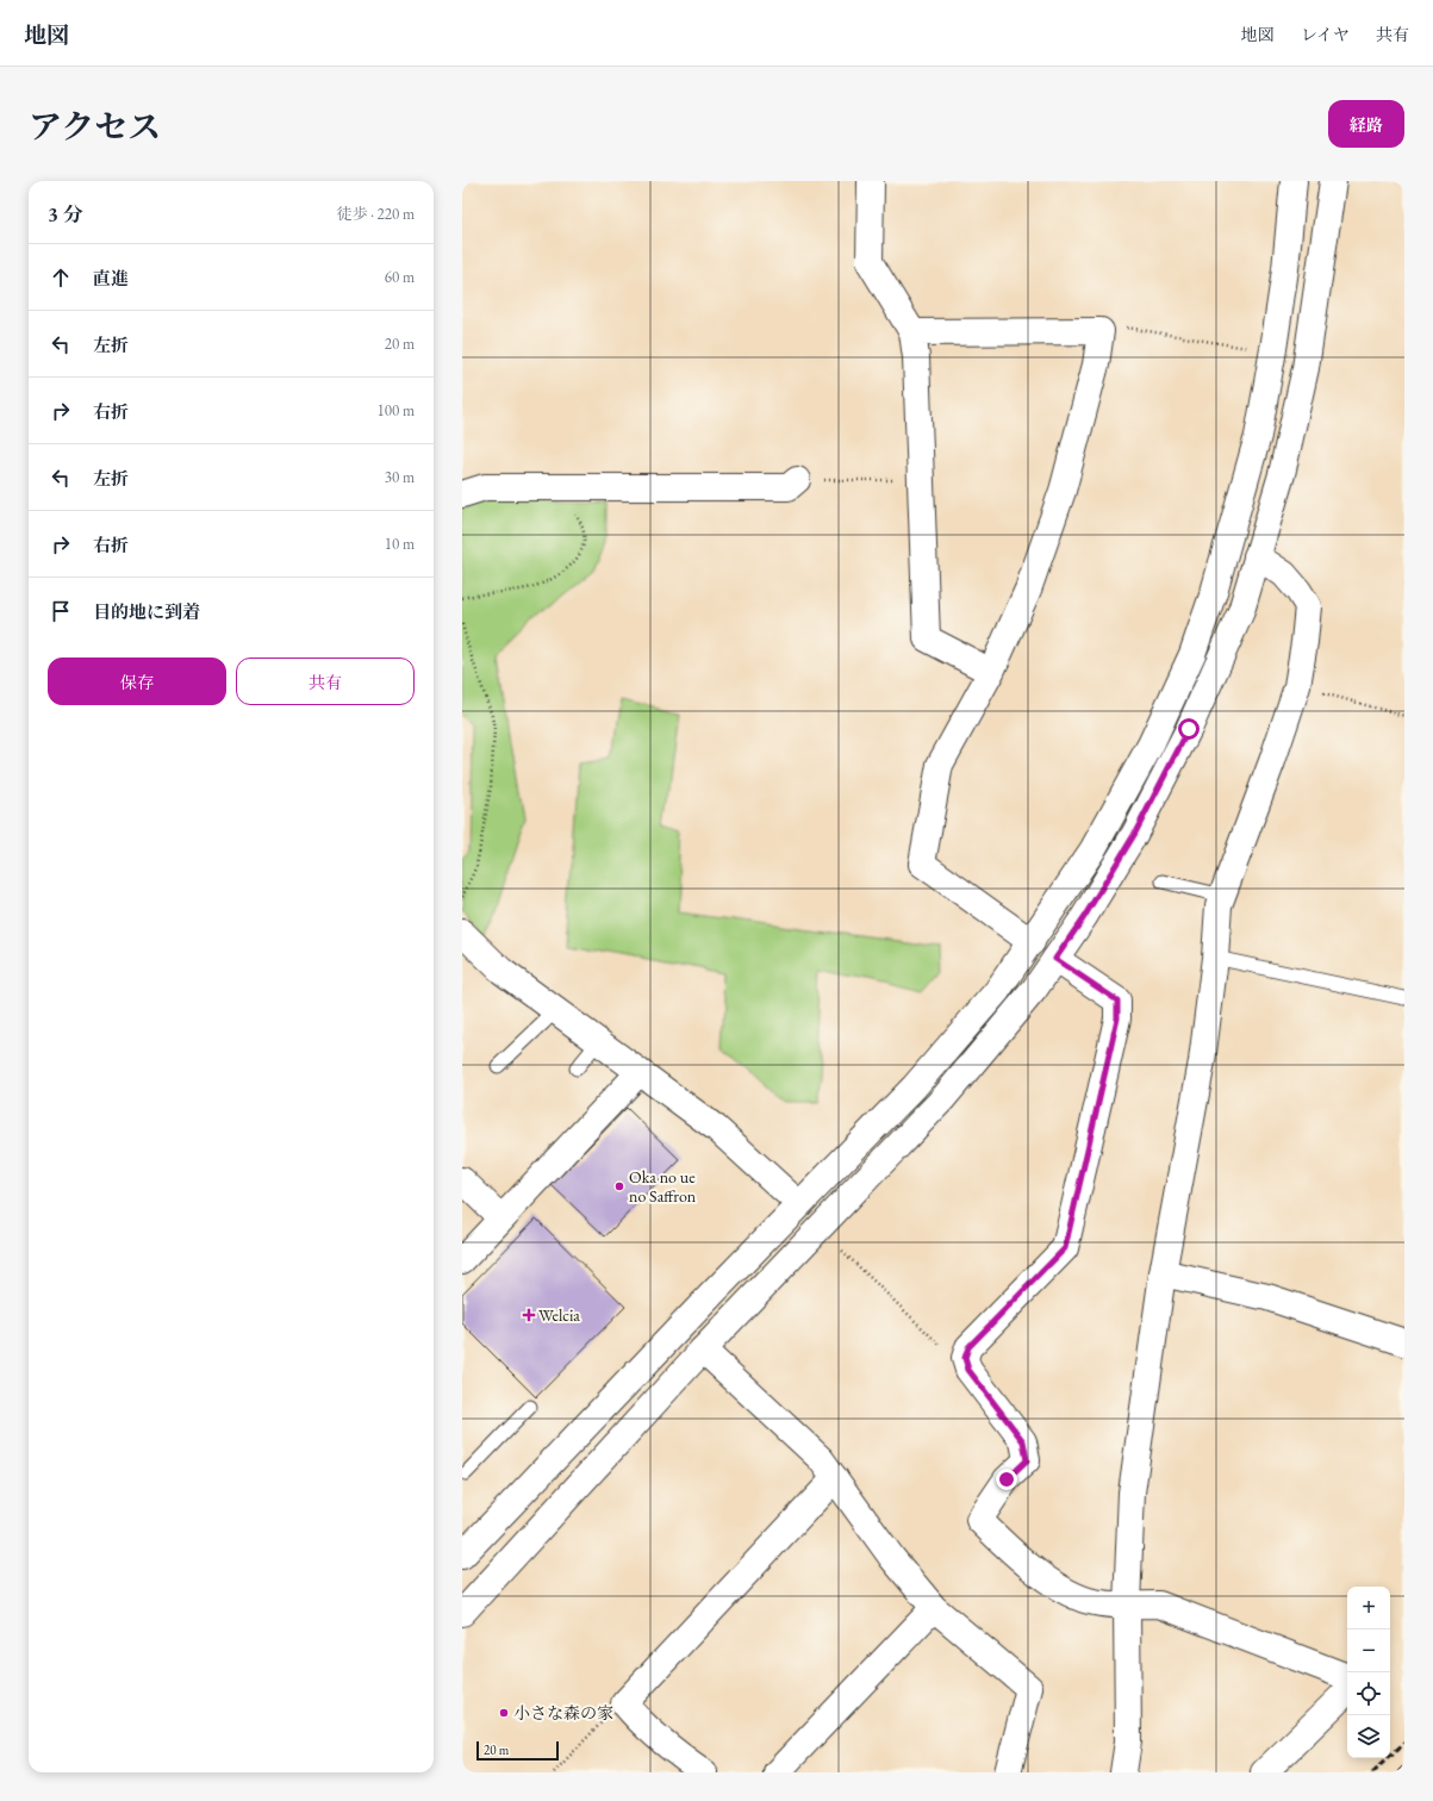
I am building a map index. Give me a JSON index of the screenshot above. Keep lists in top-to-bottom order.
{
  "places": {
    "other": ["Oka no ue no Saffron", "小さな森の家"],
    "health": ["Welcia"]
  },
  "scale_bar": "20 m",
  "page": {
    "header": "地図",
    "nav": ["地図", "レイヤ", "共有"],
    "title": "アクセス",
    "buttons": [
      "経路",
      ["保存", "共有"]
    ],
    "heading": ["3 分", "徒歩 · 220 m"],
    "list": [
      ["直進", "60 m"],
      ["左折", "20 m"],
      ["右折", "100 m"],
      ["左折", "30 m"],
      ["右折", "10 m"],
      "目的地に到着"
    ],
    "map_buttons": ["+", "−"],
    "scale": "20 m"
  }
}
